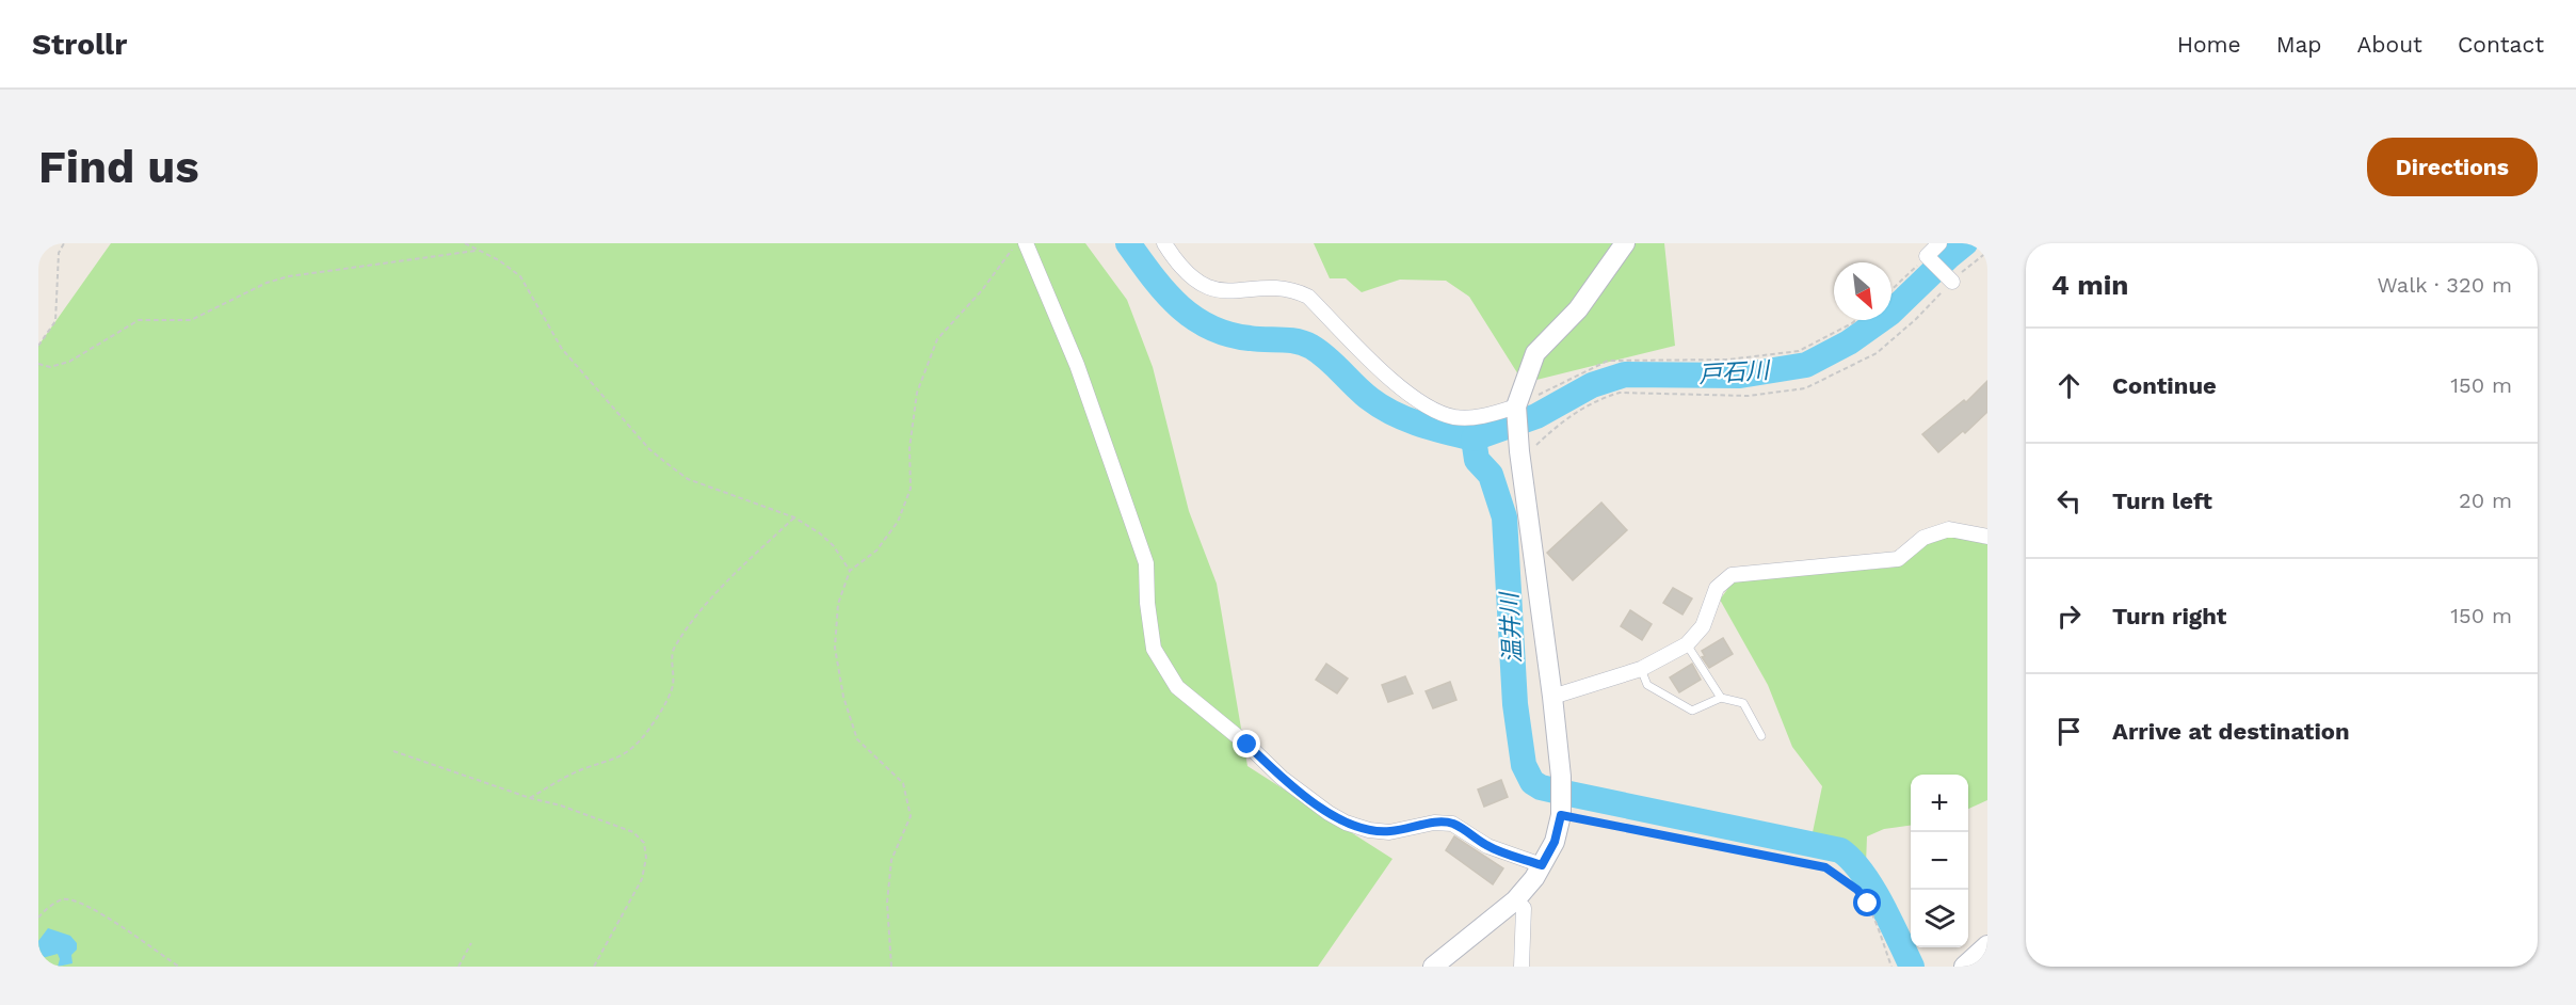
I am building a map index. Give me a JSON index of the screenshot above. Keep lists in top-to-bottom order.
{
  "water": ["戸石川", "温井川"],
  "north": "bottom right",
  "page": {
    "header": "Strollr",
    "nav": [
      "Home",
      "Map",
      "About",
      "Contact"
    ],
    "buttons": "Directions",
    "title": "Find us",
    "heading": ["4 min", "Walk · 320 m"],
    "list": [
      ["Continue", "150 m"],
      ["Turn left", "20 m"],
      ["Turn right", "150 m"],
      "Arrive at destination"
    ],
    "map_buttons": ["+", "−"]
  }
}
